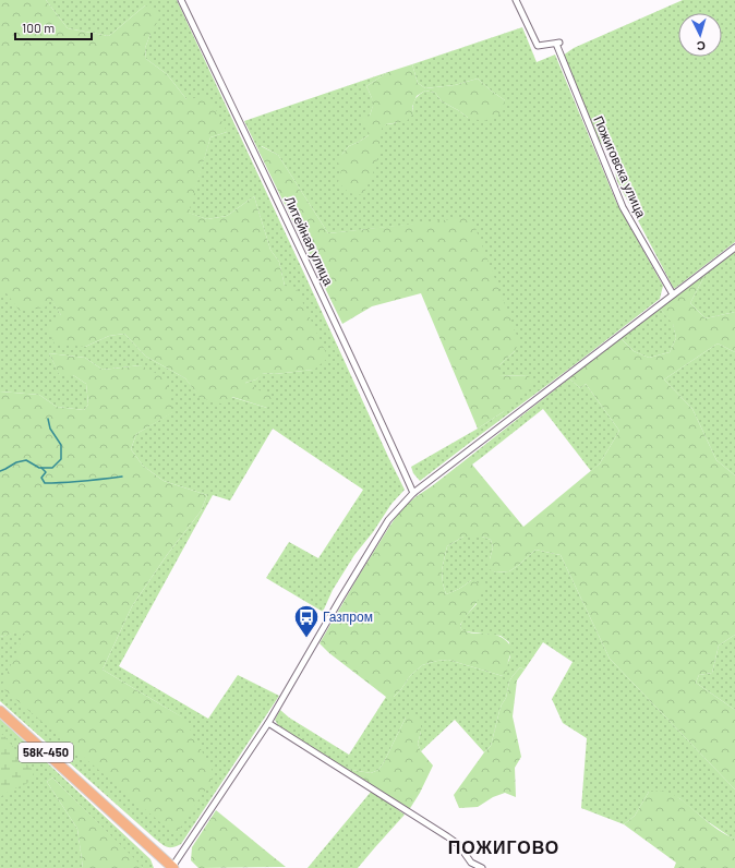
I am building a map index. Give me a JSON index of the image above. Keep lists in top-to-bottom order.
{
  "streets": {
    "highway": ["58К-450"],
    "street": ["Пожиговска улица", "Литейная улица"]
  },
  "districts": ["ПОЖИГОВО"],
  "places": {
    "bus stop": ["Газпром"]
  },
  "scale_bar": "100 m",
  "north": "bottom"
}
